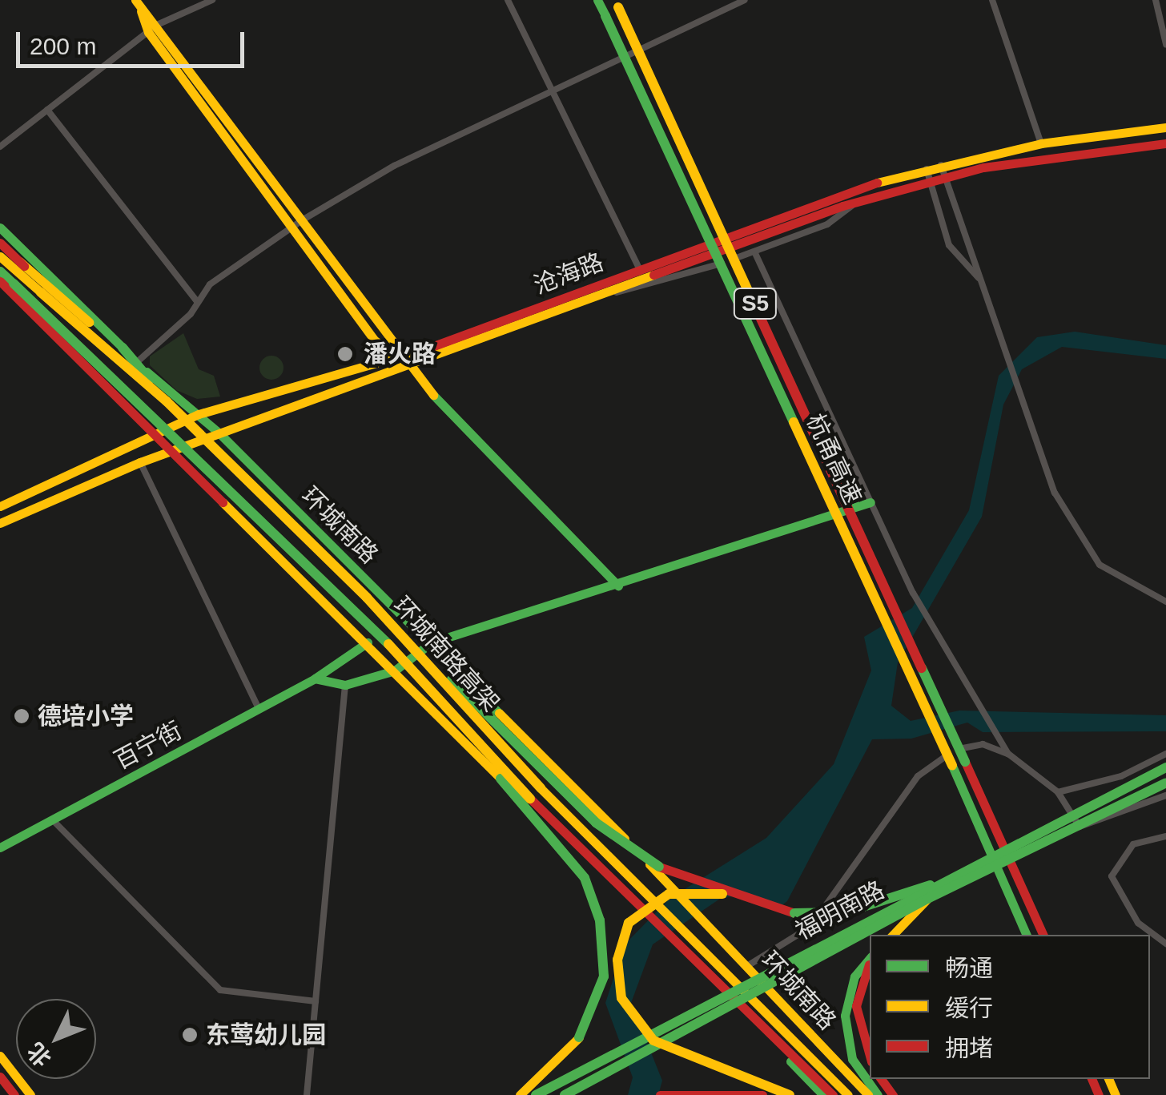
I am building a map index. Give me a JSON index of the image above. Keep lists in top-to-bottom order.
{
  "streets": {
    "main road": [
      "沧海路",
      "S5",
      "杭甬高速",
      "环城南路",
      "环城南路高架",
      "百宁街",
      "福明南路"
    ]
  },
  "crossings": [
    ["沧海路", "环城南路"]
  ],
  "places": ["潘火路", "德培小学", "东莺幼儿园"],
  "legend": ["畅通", "缓行", "拥堵"],
  "scale_bar": "200 m",
  "north": "bottom left"
}
